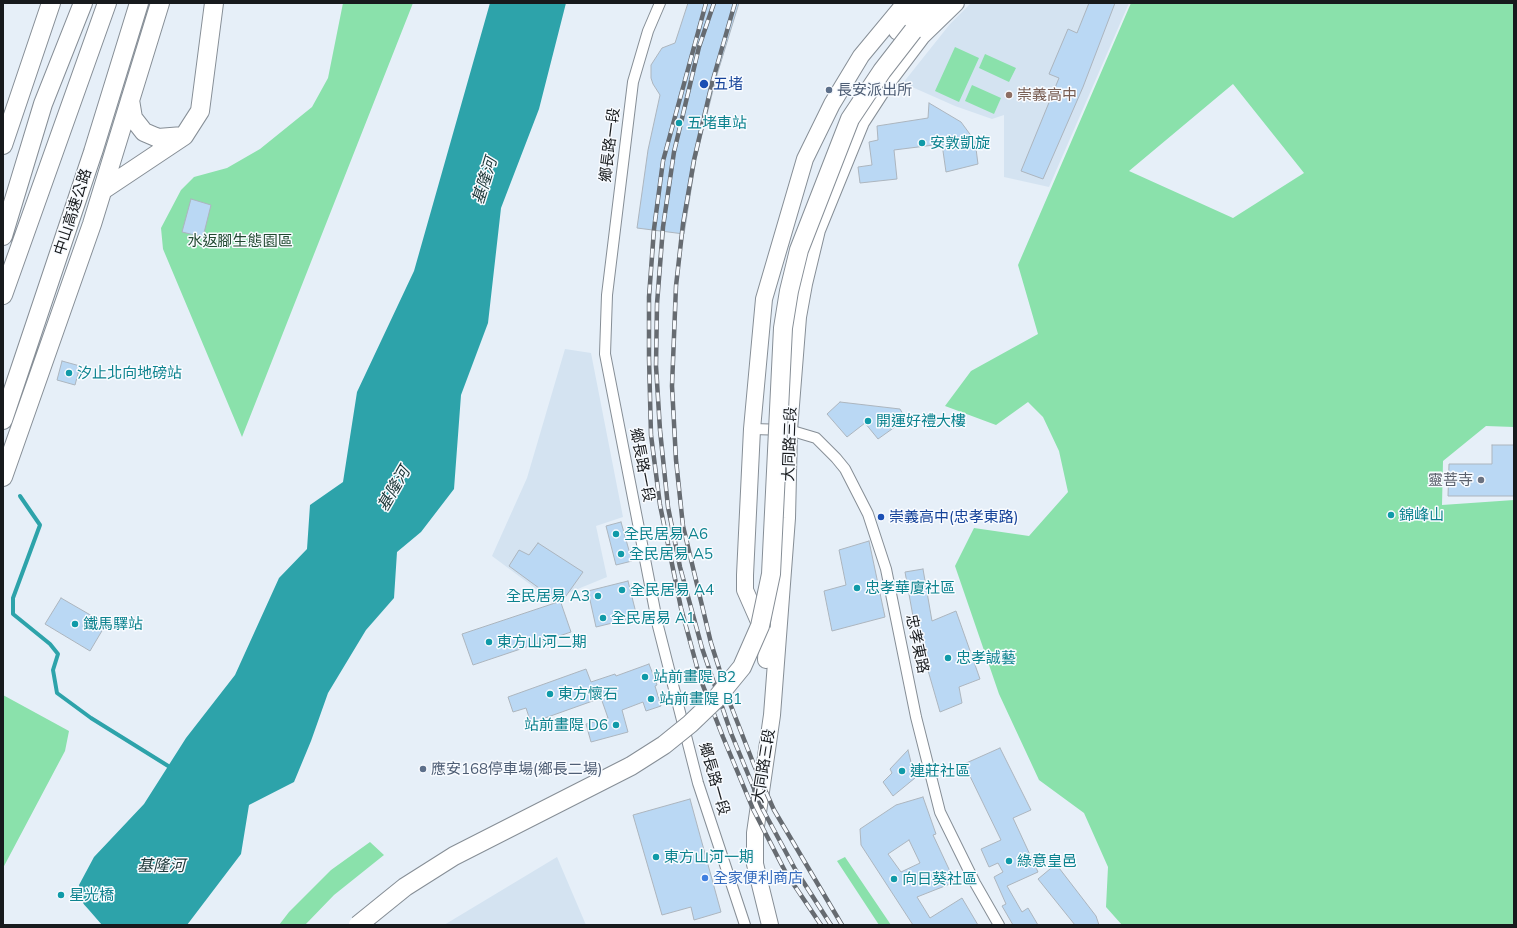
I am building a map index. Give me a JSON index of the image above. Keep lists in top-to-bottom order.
{
  "streets": {
    "highway": ["中山高速公路"],
    "main road": ["大同路三段"],
    "street": ["鄉長路一段", "忠孝東路"]
  },
  "crossings": [
    ["大同路三段", "忠孝東路"]
  ],
  "water": ["基隆河"],
  "parks": ["水返腳生態園區"],
  "places": [
    "五堵",
    "長安派出所",
    "崇義高中",
    "五堵車站",
    "安敦凱旋",
    "汐止北向地磅站",
    "開運好禮大樓",
    "靈菩寺",
    "錦峰山",
    "崇義高中(忠孝東路)",
    "全民居易 A6",
    "全民居易 A5",
    "忠孝華廈社區",
    "全民居易 A4",
    "全民居易 A3",
    "全民居易 A1",
    "鐵馬驛站",
    "東方山河二期",
    "忠孝誠藝",
    "站前畫隄 B2",
    "東方懷石",
    "站前畫隄 B1",
    "站前畫隄 D6",
    "應安168停車場(鄉長二場)",
    "連莊社區",
    "東方山河一期",
    "綠意皇邑",
    "全家便利商店",
    "向日葵社區",
    "星光橋"
  ]
}
